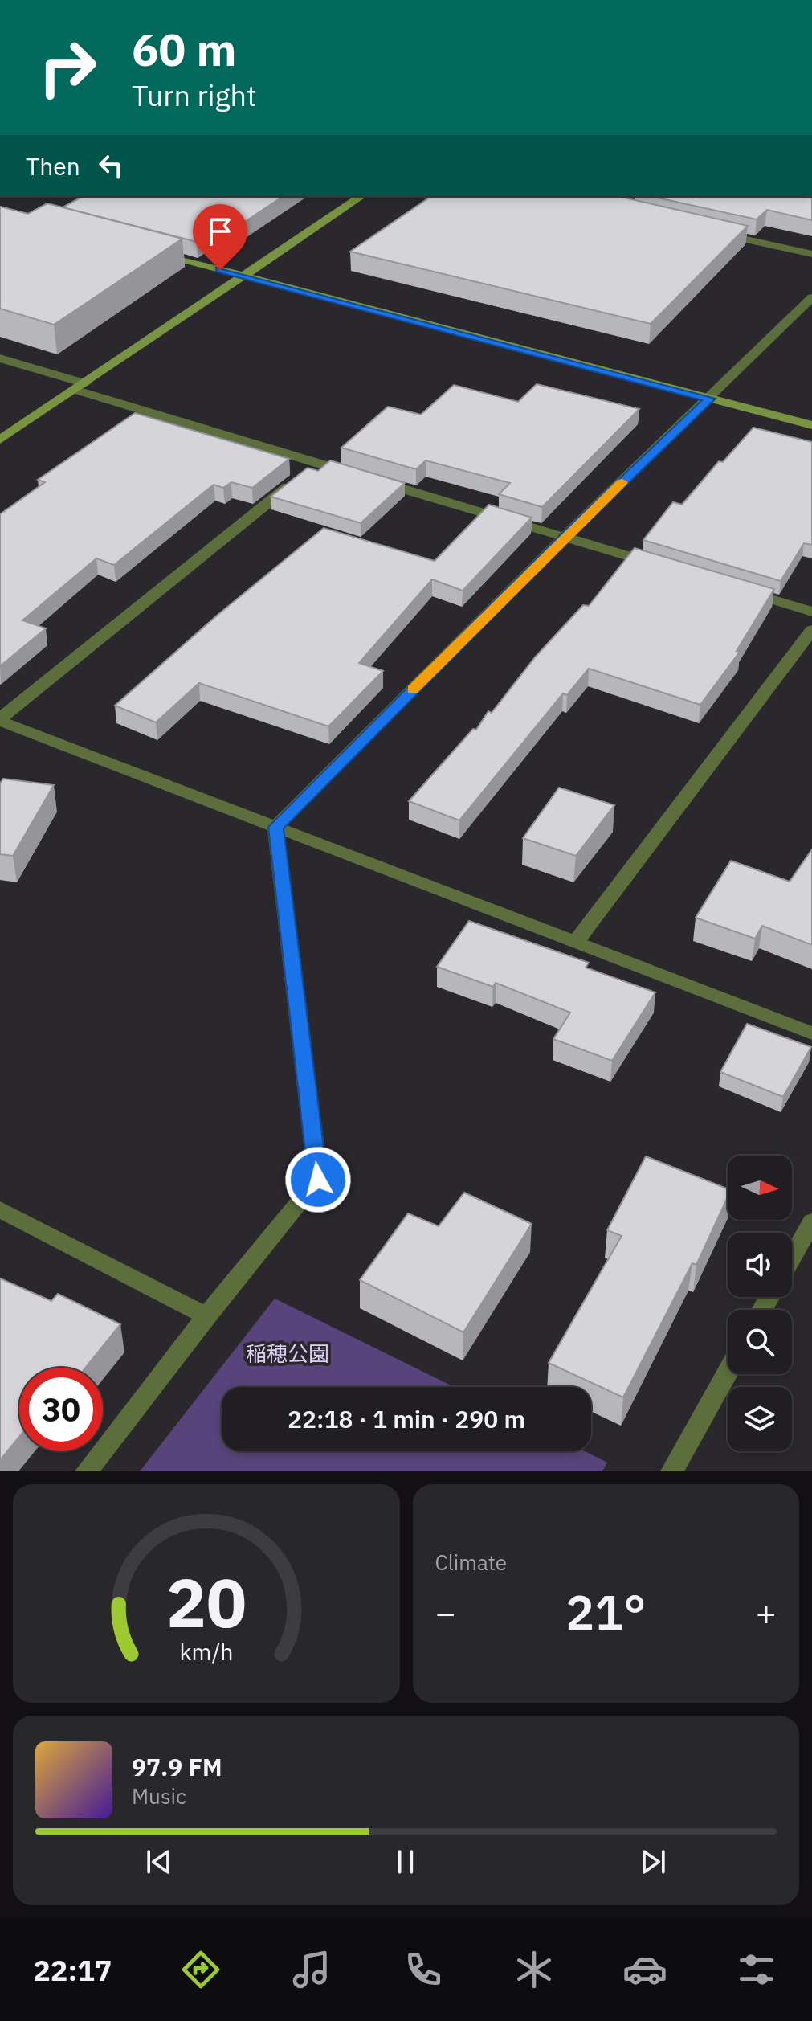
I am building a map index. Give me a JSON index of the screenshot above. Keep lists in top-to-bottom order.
{
  "parks": ["稲穂公園"],
  "north": "right",
  "page": {
    "turn": ["60 m", "Turn right"],
    "then": "Then",
    "limit": "30",
    "trip": "22:18 · 1 min · 290 m",
    "tile": "Climate",
    "heat": ["−", "21°", "+"],
    "song": ["97.9 FM", "Music"],
    "tabs": "22:17",
    "gauge": ["20", "km/h"]
  }
}
